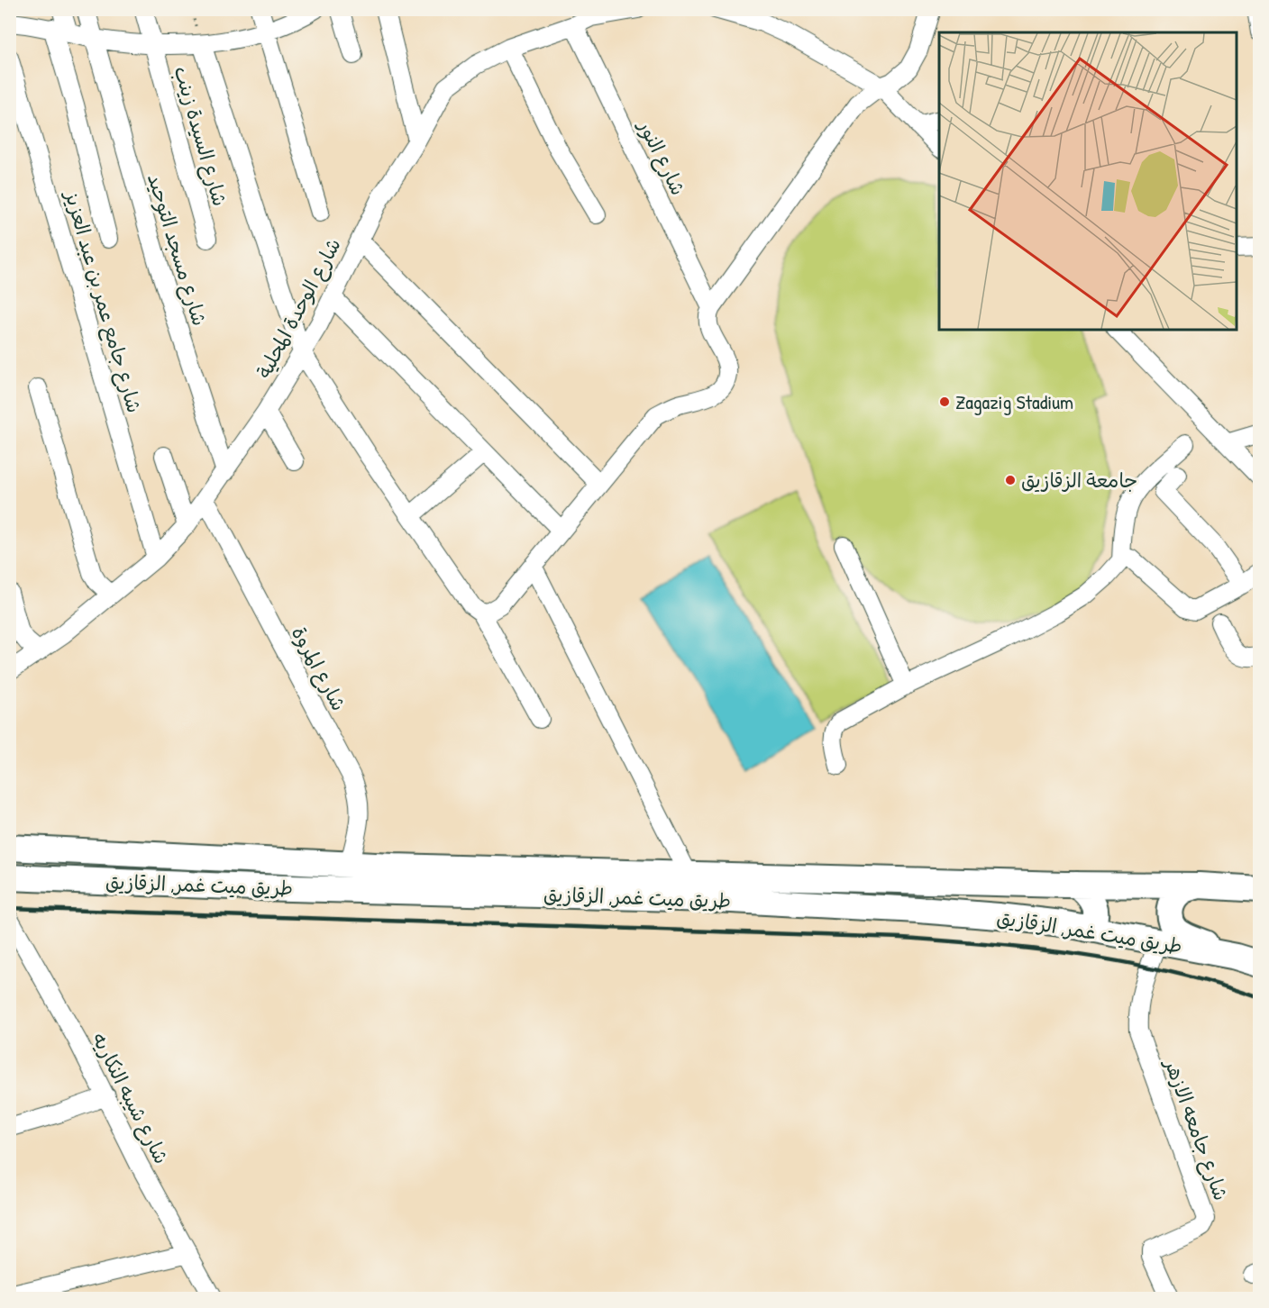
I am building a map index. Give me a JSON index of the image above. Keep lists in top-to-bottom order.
{
  "streets": {
    "highway": ["طريق ميت غمر, الزقازيق"],
    "street": [
      "شارع السيدة زينب",
      "شارع النور",
      "شارع مسجد التوحيد",
      "شارع جامع عمر بن عبد العزيز",
      "شارع الوحدة المحلية",
      "شارع المروة",
      "شارع شيبه النكاريه",
      "شارع جامعه الازهر"
    ]
  },
  "crossings": [
    ["شارع النور", "شارع الوحدة المحلية"],
    ["شارع مسجد التوحيد", "شارع الوحدة المحلية"],
    ["شارع جامع عمر بن عبد العزيز", "شارع الوحدة المحلية"],
    ["شارع الوحدة المحلية", "شارع المروة"],
    ["شارع المروة", "طريق ميت غمر, الزقازيق"],
    ["طريق ميت غمر, الزقازيق", "شارع جامعه الازهر"]
  ],
  "places": ["Zagazig Stadium", "جامعة الزقازيق"]
}
